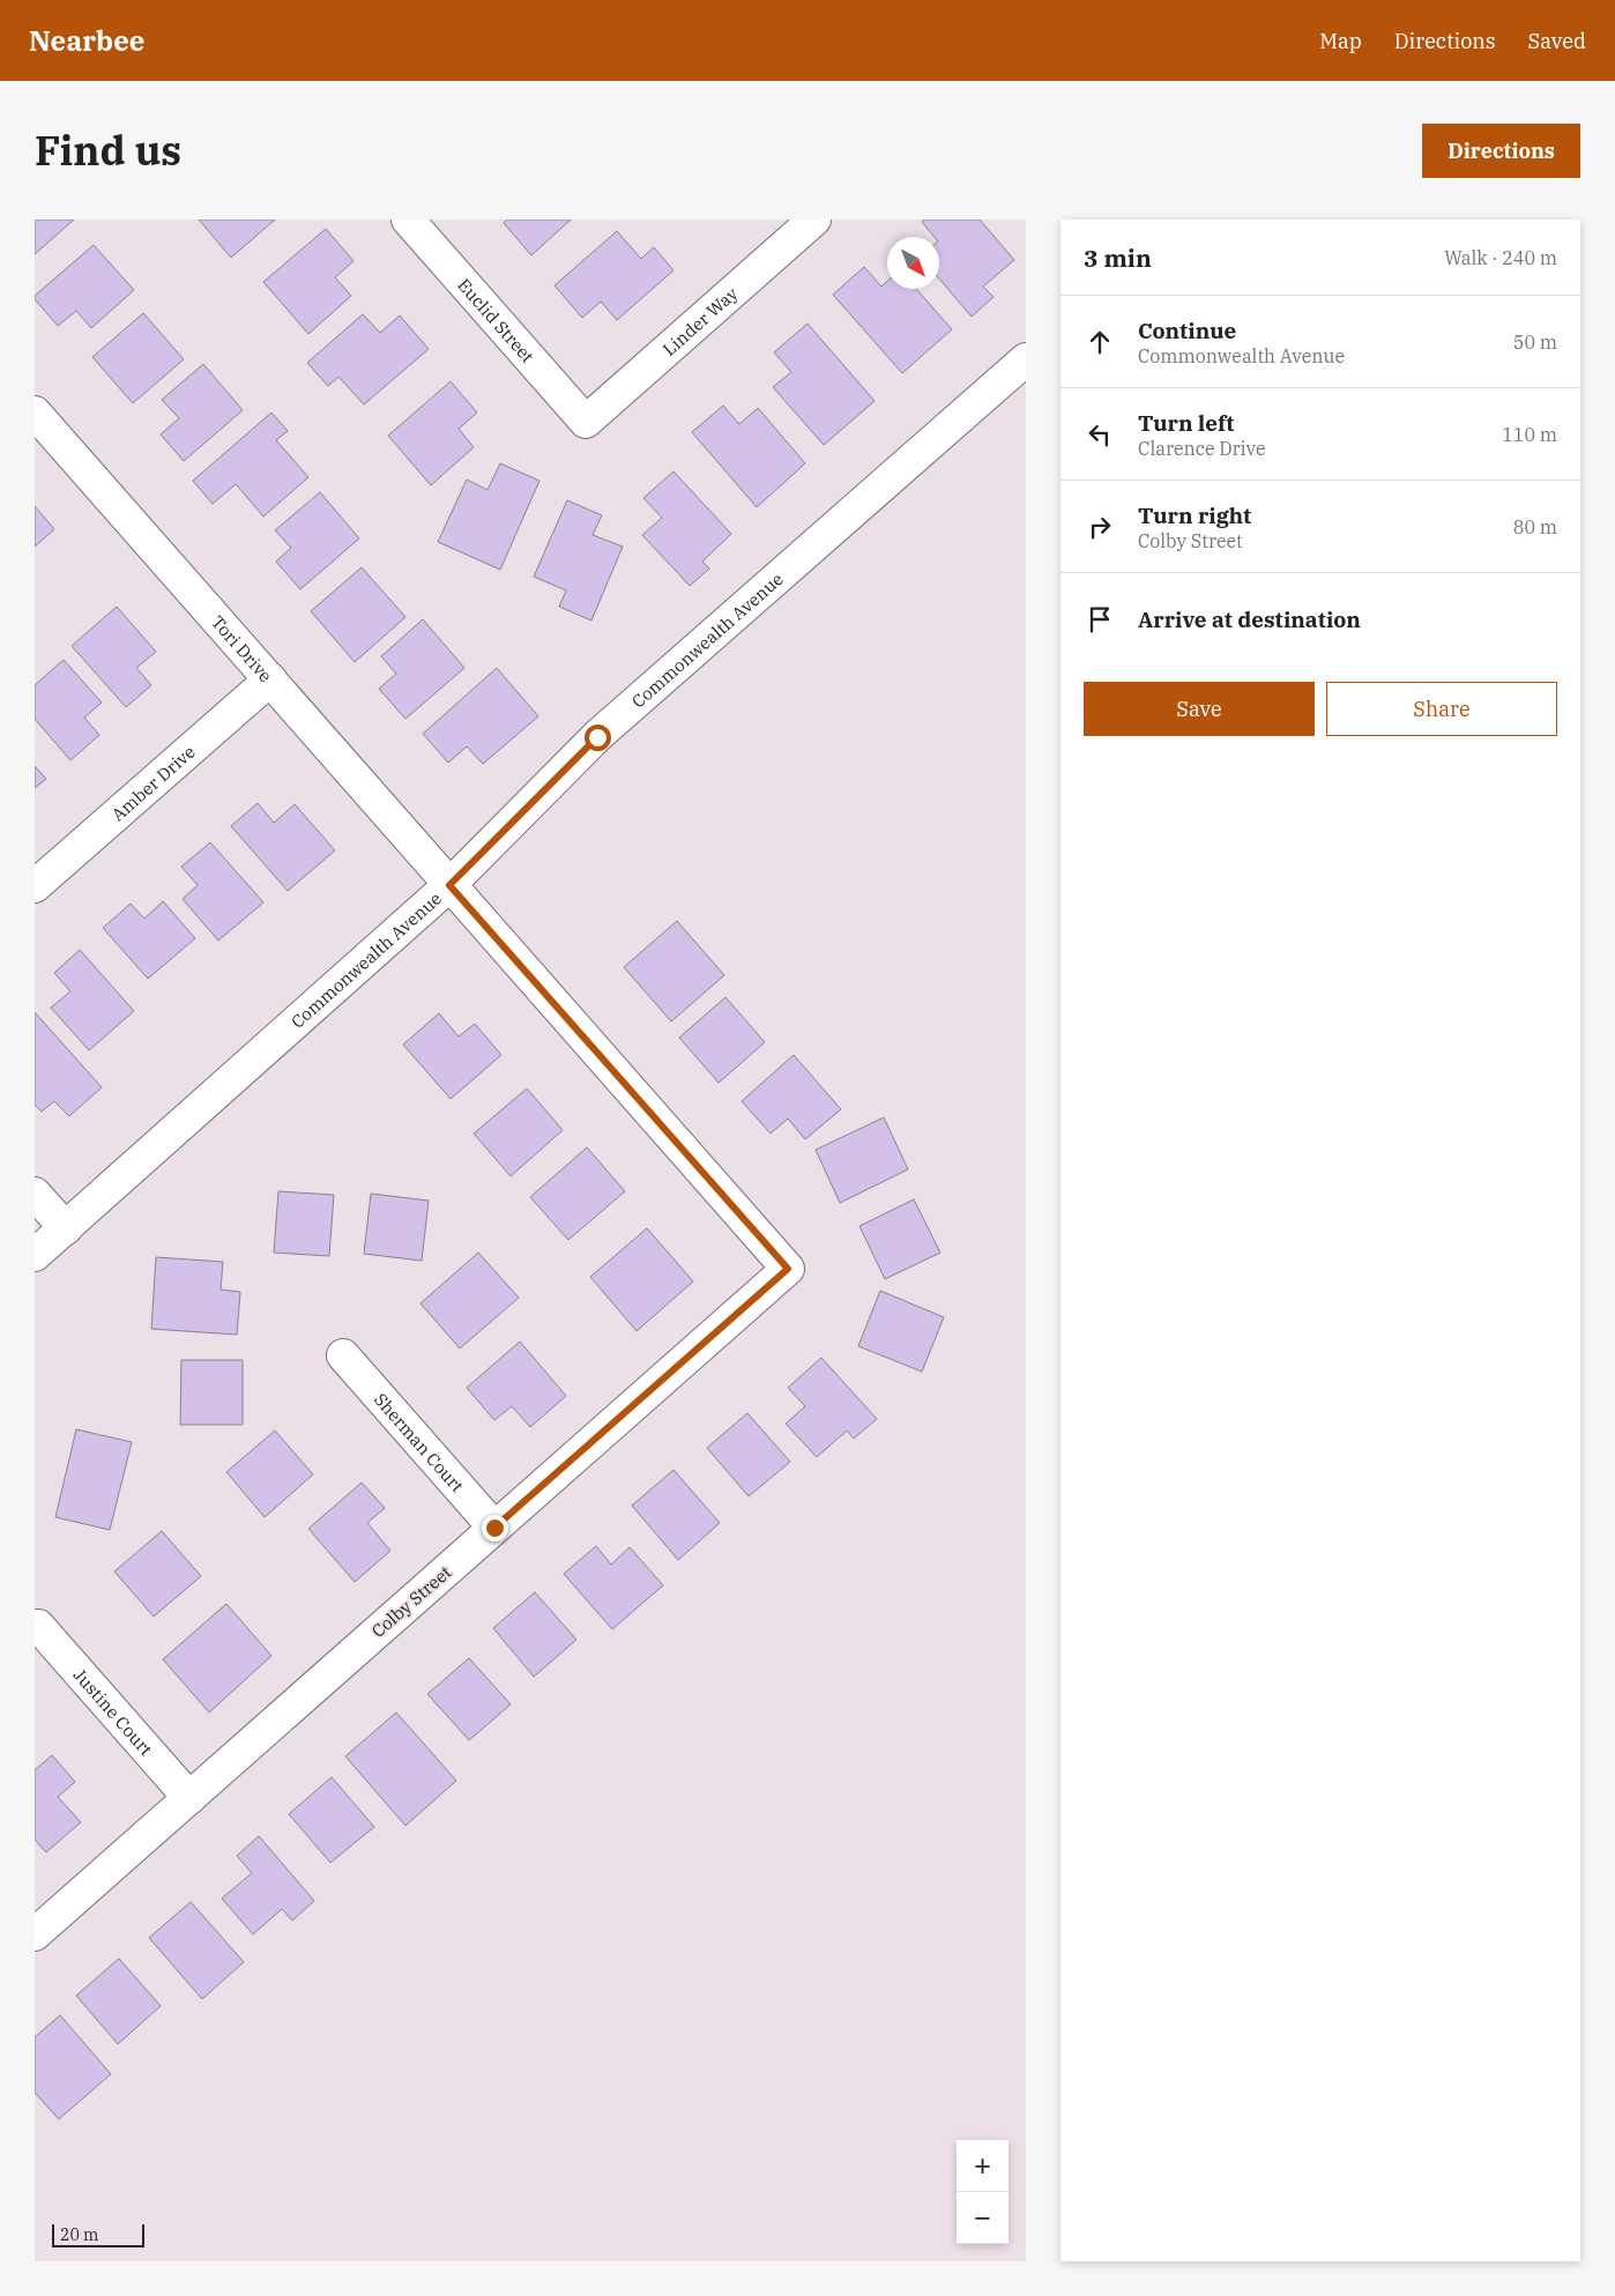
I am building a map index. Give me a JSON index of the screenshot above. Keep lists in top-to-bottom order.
{
  "streets": {
    "street": [
      "Euclid Street",
      "Linder Way",
      "Commonwealth Avenue",
      "Tori Drive",
      "Amber Drive",
      "Sherman Court",
      "Colby Street",
      "Justine Court"
    ]
  },
  "crossings": [
    ["Euclid Street", "Linder Way"],
    ["Commonwealth Avenue", "Tori Drive"],
    ["Tori Drive", "Amber Drive"],
    ["Tori Drive", "Colby Street"],
    ["Sherman Court", "Colby Street"],
    ["Colby Street", "Justine Court"]
  ],
  "scale_bar": "20 m",
  "north": "bottom right",
  "page": {
    "header": "Nearbee",
    "nav": ["Map", "Directions", "Saved"],
    "title": "Find us",
    "buttons": [
      "Directions",
      ["Save", "Share"]
    ],
    "heading": ["3 min", "Walk · 240 m"],
    "list": [
      ["Continue", "Commonwealth Avenue", "50 m"],
      ["Turn left", "Clarence Drive", "110 m"],
      ["Turn right", "Colby Street", "80 m"],
      "Arrive at destination"
    ],
    "map_buttons": ["+", "−"],
    "scale": "20 m"
  }
}
